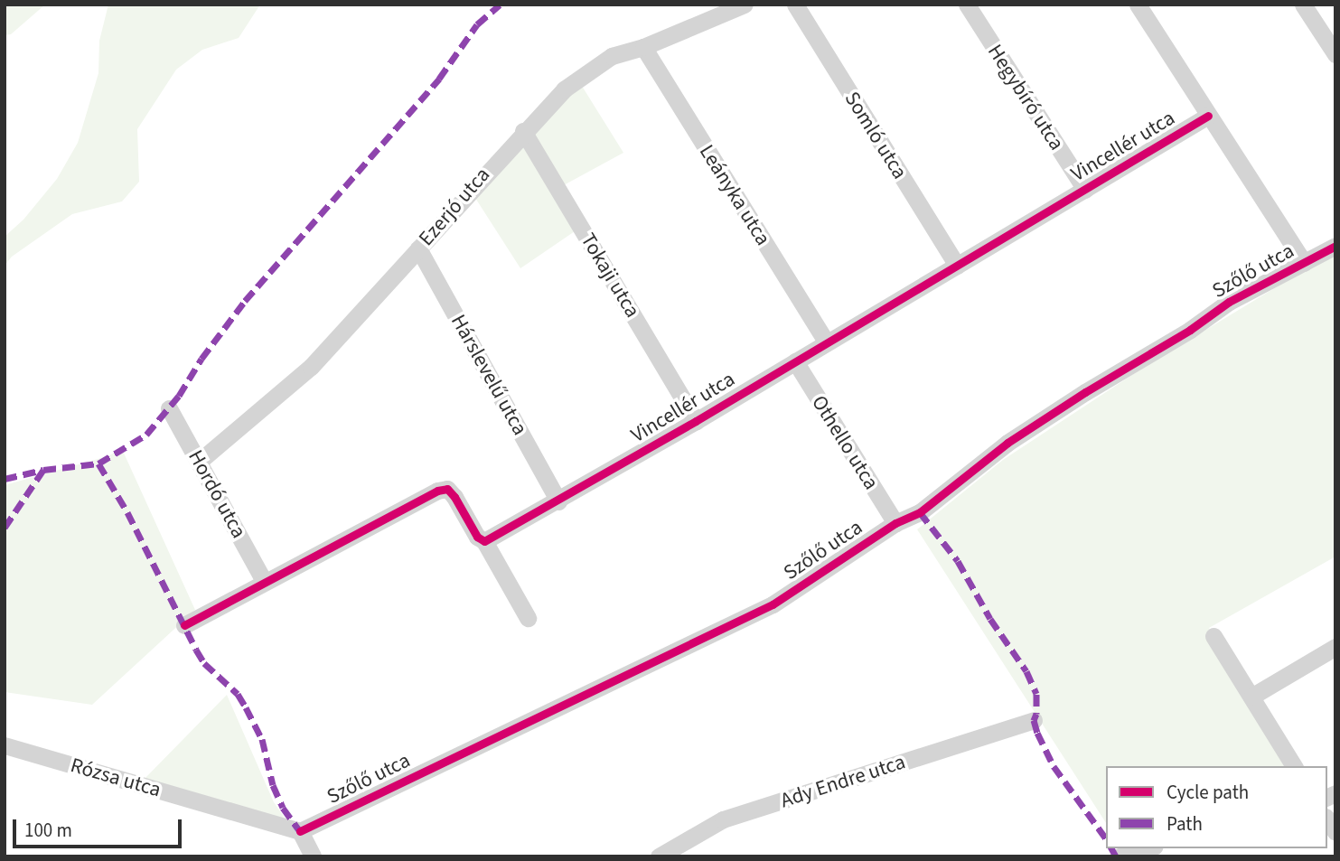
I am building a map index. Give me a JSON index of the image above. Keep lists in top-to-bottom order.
{
  "streets": {
    "street": [
      "Hegybíró utca",
      "Somló utca",
      "Vincellér utca",
      "Leányka utca",
      "Ezerjó utca",
      "Szőlő utca",
      "Tokaji utca",
      "Hárslevelű utca",
      "Othello utca",
      "Hordó utca",
      "Rózsa utca",
      "Ady Endre utca"
    ]
  },
  "crossings": [
    ["Hegybíró utca", "Vincellér utca"],
    ["Somló utca", "Vincellér utca"],
    ["Vincellér utca", "Leányka utca"],
    ["Vincellér utca", "Tokaji utca"],
    ["Vincellér utca", "Hárslevelű utca"],
    ["Vincellér utca", "Othello utca"],
    ["Leányka utca", "Ezerjó utca"],
    ["Ezerjó utca", "Tokaji utca"],
    ["Ezerjó utca", "Hárslevelű utca"],
    ["Ezerjó utca", "Hordó utca"],
    ["Szőlő utca", "Othello utca"],
    ["Szőlő utca", "Rózsa utca"]
  ],
  "legend": ["Cycle path", "Path"],
  "scale_bar": "100 m"
}
